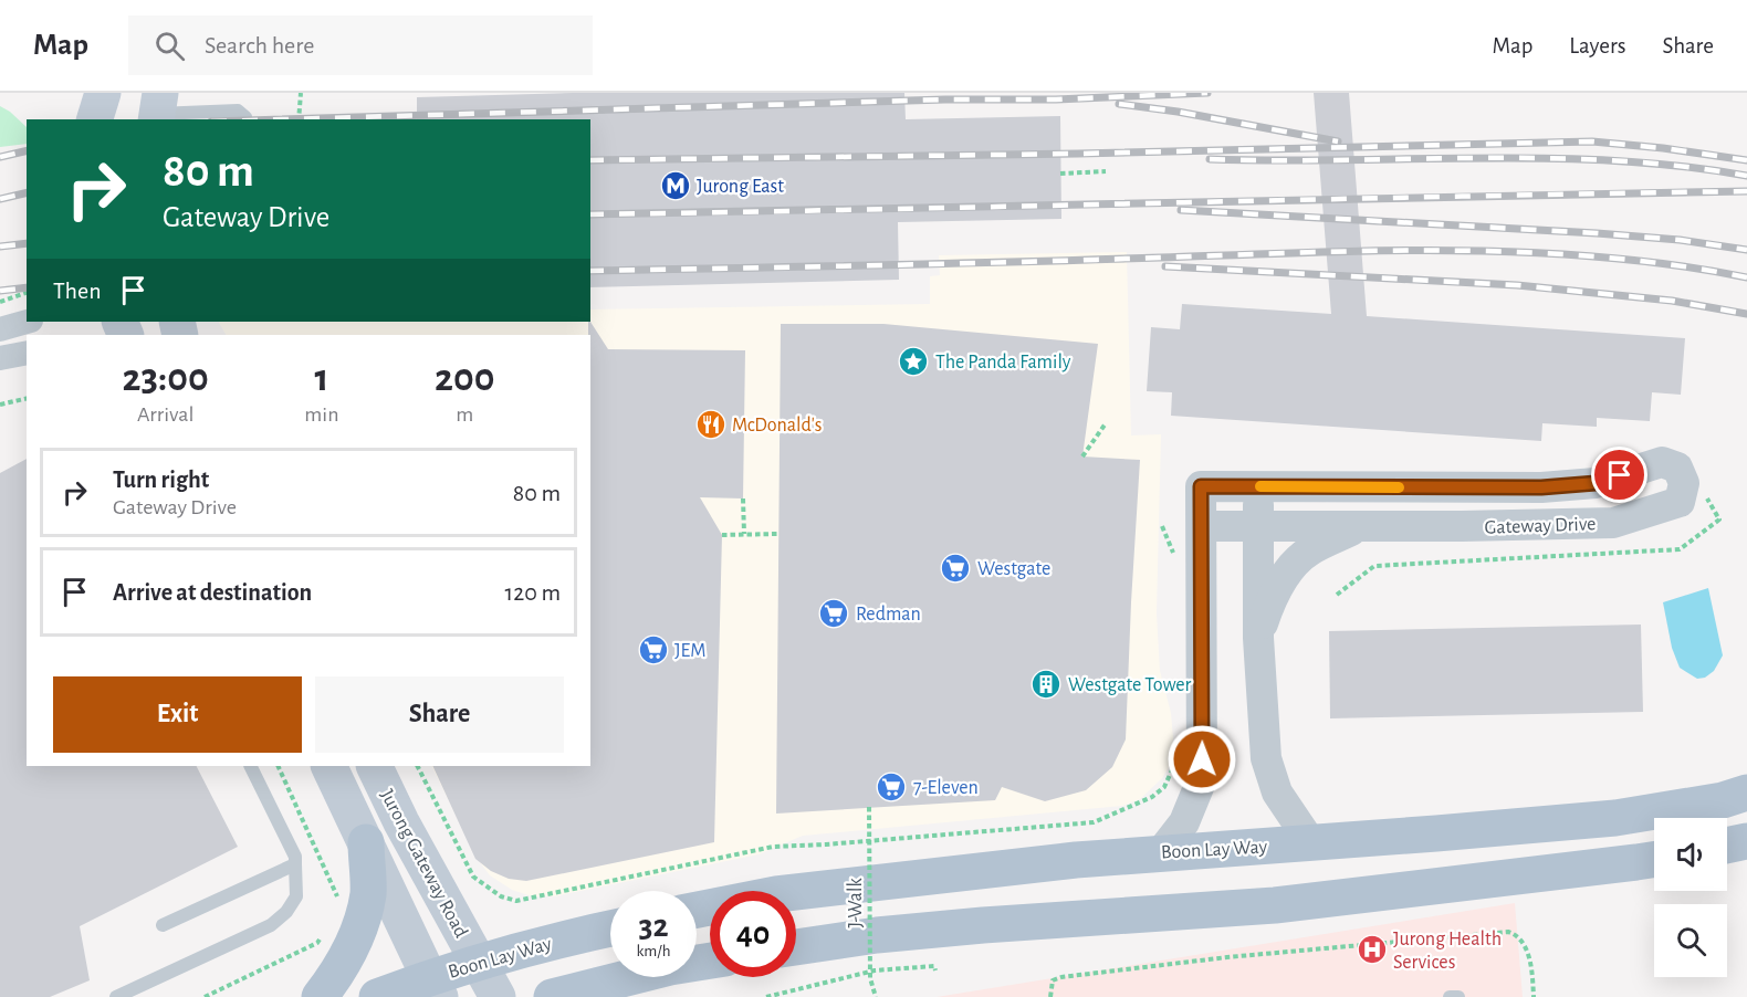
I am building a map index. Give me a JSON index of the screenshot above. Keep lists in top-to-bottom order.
{
  "streets": {
    "main road": ["Boon Lay Way", "Jurong Gateway Road"],
    "street": ["Gateway Drive"],
    "path": ["J-Walk"]
  },
  "crossings": [
    ["Gateway Drive", "Boon Lay Way"],
    ["Boon Lay Way", "Jurong Gateway Road"]
  ],
  "places": {
    "metro station": ["Jurong East"],
    "place": ["The Panda Family"],
    "restaurant": ["McDonald's"],
    "supermarket": [
      "Westgate",
      "Redman",
      "JEM",
      "7-Eleven"
    ],
    "building": ["Westgate Tower"],
    "hospital": ["Jurong Health Services"]
  },
  "page": {
    "header": "Map",
    "search": "Search here",
    "nav": ["Map", "Layers", "Share"],
    "turn": ["80 m", "Gateway Drive"],
    "then": "Then",
    "eta": [
      "23:00",
      "Arrival",
      "1",
      "min",
      "200",
      "m"
    ],
    "list": [
      {
        "name": "Turn right",
        "note": "Gateway Drive",
        "value": "80 m"
      },
      {
        "name": "Arrive at destination",
        "value": "120 m"
      }
    ],
    "buttons": ["Exit", "Share"],
    "speed": "32 km/h",
    "limit": "40"
  }
}
